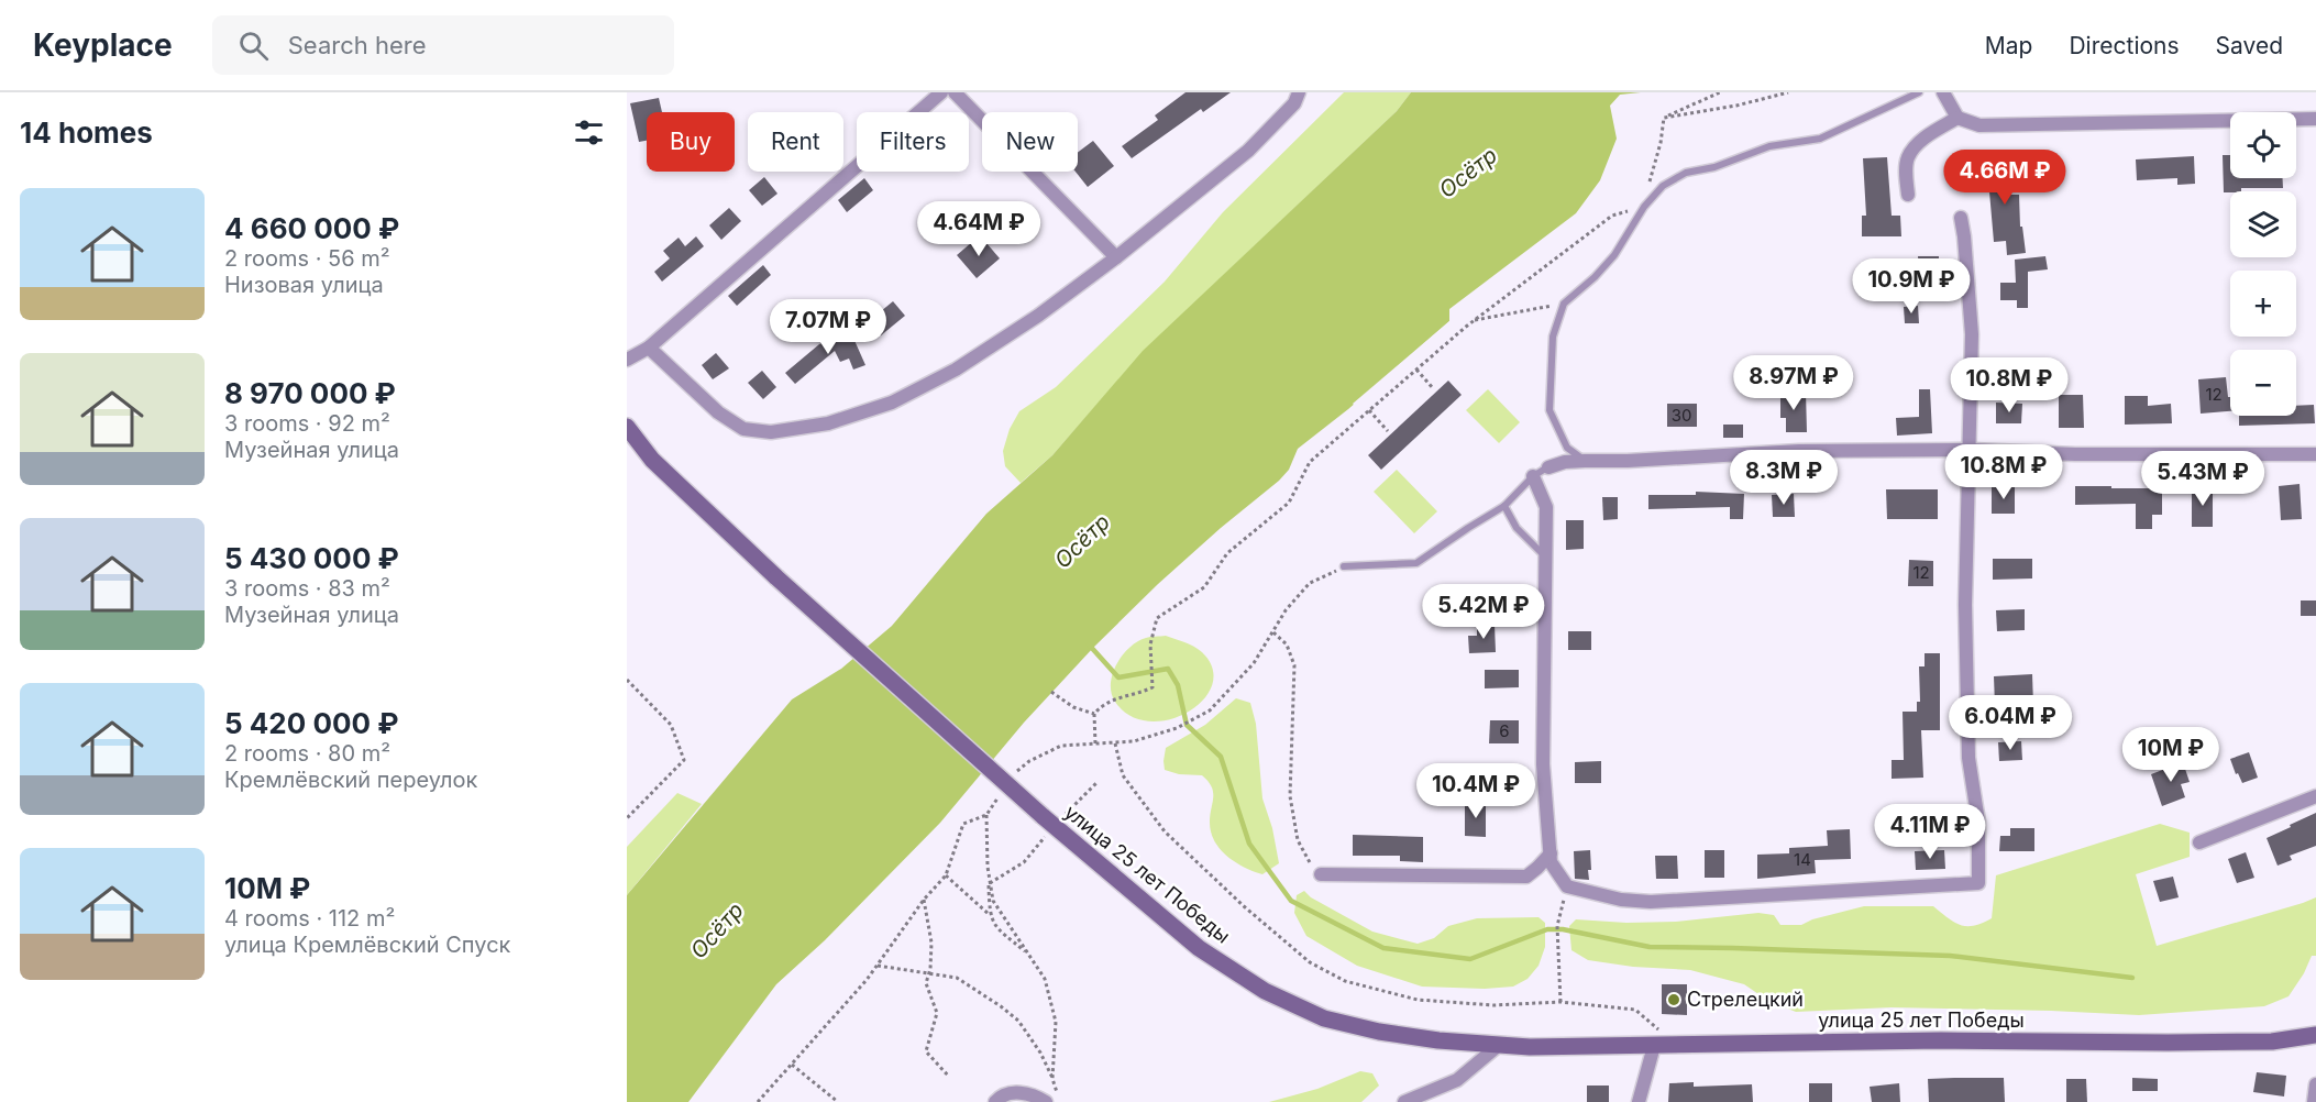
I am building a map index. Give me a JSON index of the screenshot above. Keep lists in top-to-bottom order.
{
  "streets": {
    "main road": ["улица 25 лет Победы"]
  },
  "water": ["Осётр"],
  "places": ["Стрелецкий"],
  "house_numbers": [
    "12",
    "30",
    "12",
    "6",
    "14"
  ],
  "page": {
    "header": "Keyplace",
    "search": "Search here",
    "nav": ["Map", "Directions", "Saved"],
    "heading": "14 homes",
    "map_buttons": ["+", "−"],
    "chip": [
      "Buy",
      "Rent",
      "Filters",
      "New"
    ],
    "price": [
      "4.66M ₽",
      "4.64M ₽",
      "10.9M ₽",
      "7.07M ₽",
      "8.97M ₽",
      "10.8M ₽",
      "10.8M ₽",
      "8.3M ₽",
      "5.43M ₽",
      "5.42M ₽",
      "6.04M ₽",
      "10M ₽",
      "10.4M ₽",
      "4.11M ₽"
    ],
    "list": [
      {
        "name": "4 660 000 ₽",
        "note": "2 rooms · 56 m² · Низовая улица"
      },
      {
        "name": "8 970 000 ₽",
        "note": "3 rooms · 92 m² · Музейная улица"
      },
      {
        "name": "5 430 000 ₽",
        "note": "3 rooms · 83 m² · Музейная улица"
      },
      {
        "name": "5 420 000 ₽",
        "note": "2 rooms · 80 m² · Кремлёвский переулок"
      },
      {
        "name": "10M ₽",
        "note": "4 rooms · 112 m² · улица Кремлёвский Спуск"
      }
    ]
  }
}
